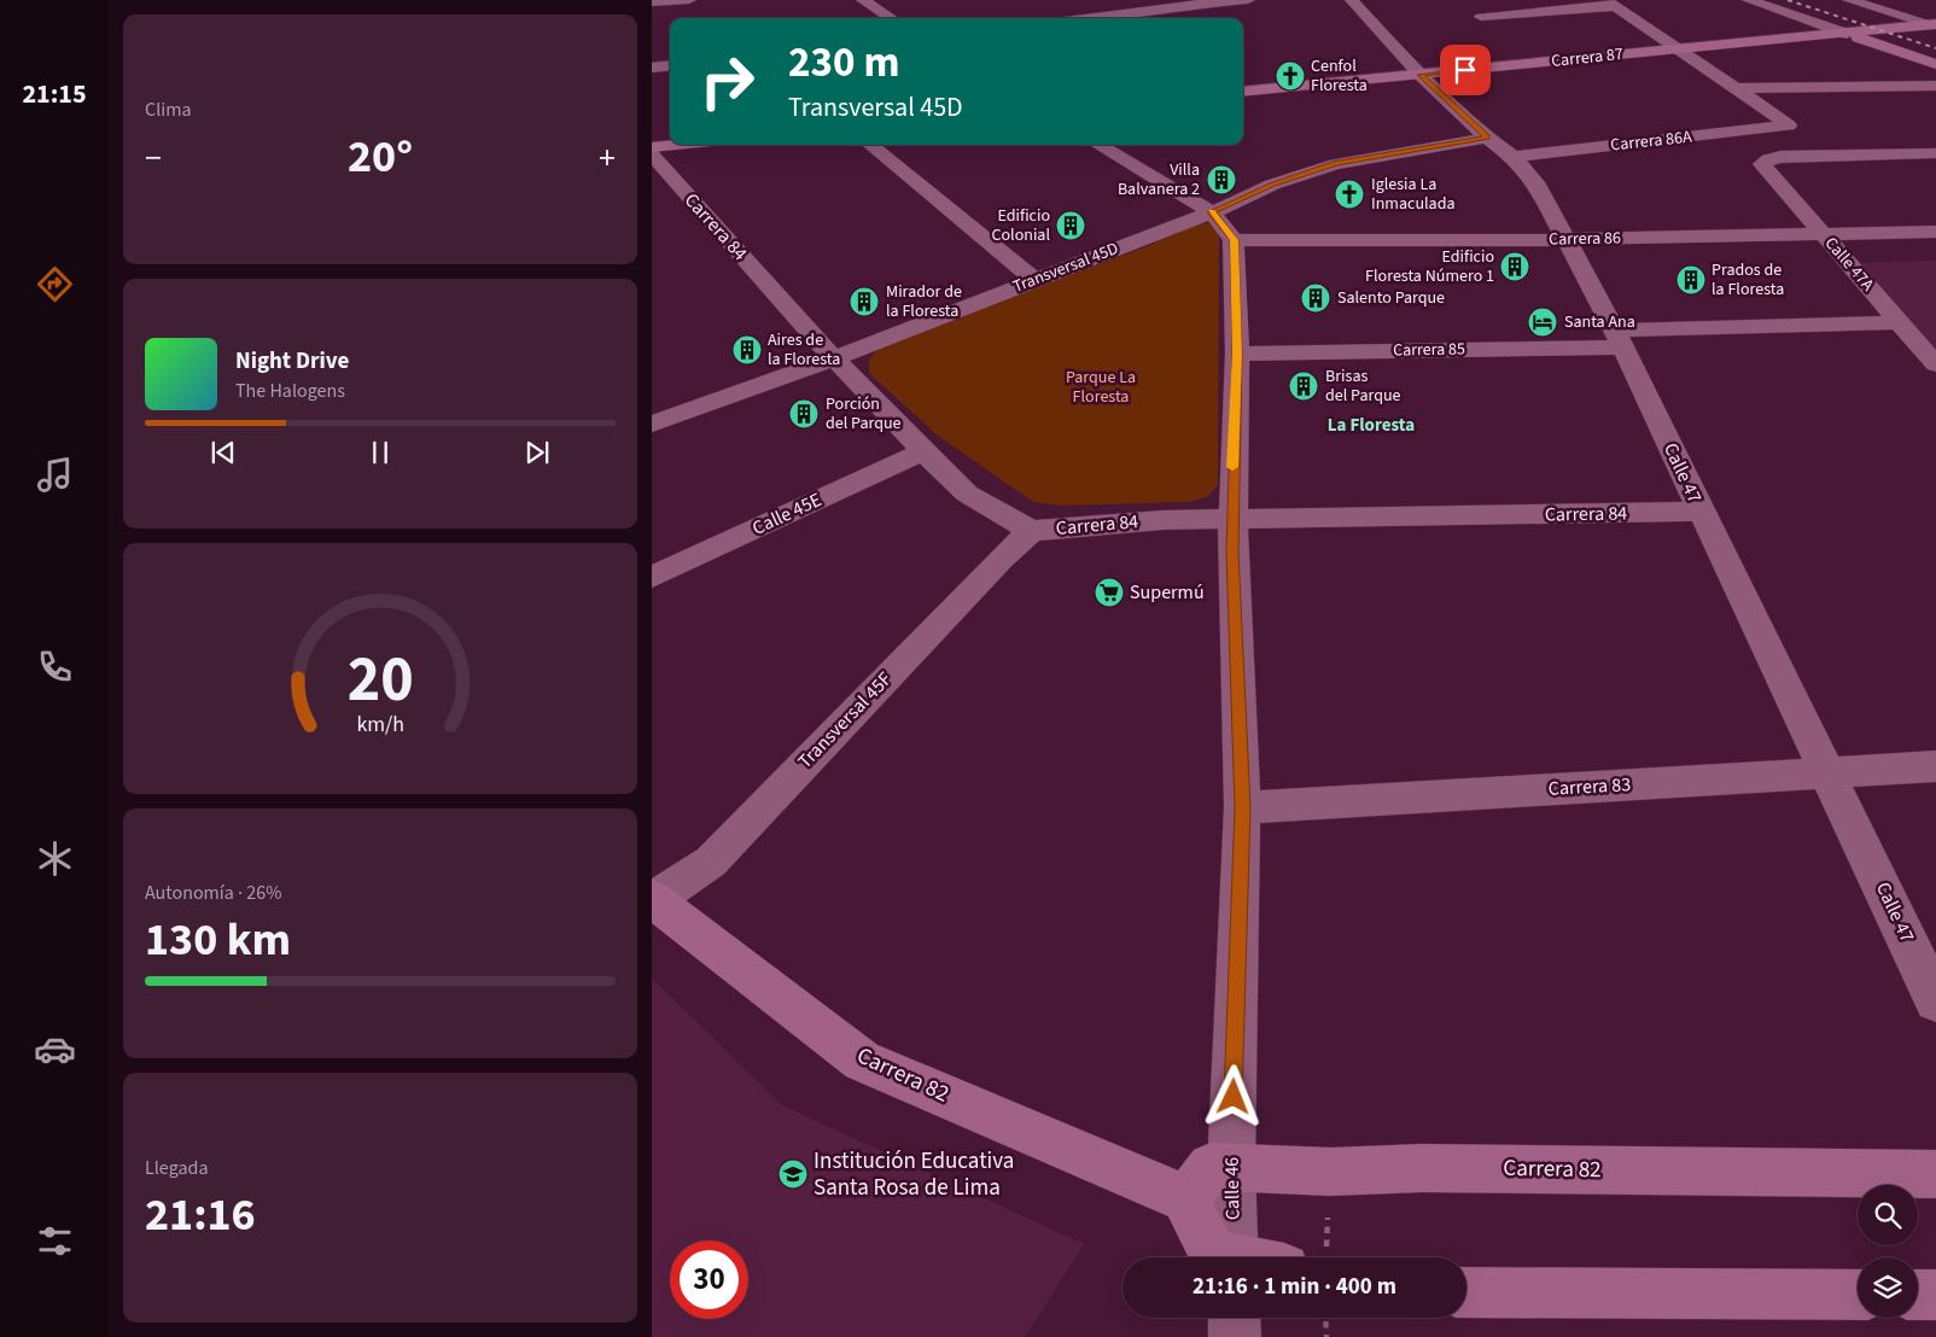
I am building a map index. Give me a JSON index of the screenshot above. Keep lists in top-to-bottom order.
{
  "streets": {
    "street": [
      "Carrera 87",
      "Carrera 86A",
      "Carrera 84",
      "Carrera 86",
      "Calle 47A",
      "Transversal 45D",
      "Carrera 85",
      "Calle 47",
      "Calle 45E",
      "Transversal 45F",
      "Carrera 83",
      "Carrera 82",
      "Calle 46"
    ]
  },
  "crossings": [
    ["Carrera 87", "Calle 47"],
    ["Carrera 86A", "Calle 47"],
    ["Carrera 84", "Transversal 45D"],
    ["Carrera 84", "Calle 47"],
    ["Carrera 84", "Calle 45E"],
    ["Carrera 84", "Transversal 45F"],
    ["Carrera 84", "Calle 46"],
    ["Carrera 86", "Calle 47A"],
    ["Carrera 86", "Calle 47"],
    ["Carrera 86", "Calle 46"],
    ["Calle 47A", "Carrera 85"],
    ["Transversal 45D", "Calle 47"],
    ["Carrera 85", "Calle 47"],
    ["Carrera 85", "Calle 46"],
    ["Calle 47", "Carrera 83"],
    ["Transversal 45F", "Carrera 82"],
    ["Carrera 83", "Calle 46"],
    ["Carrera 82", "Calle 46"]
  ],
  "districts": ["La Floresta"],
  "parks": ["Parque La Floresta"],
  "places": {
    "church": ["Cenfol Floresta", "Iglesia La Inmaculada"],
    "building": [
      "Villa Balvanera 2",
      "Edificio Colonial",
      "Edificio Floresta Número 1",
      "Prados de la Floresta",
      "Salento Parque",
      "Mirador de la Floresta",
      "Aires de la Floresta",
      "Brisas del Parque",
      "Porción del Parque"
    ],
    "hotel": ["Santa Ana"],
    "supermarket": ["Supermú"],
    "school or university": ["Institución Educativa Santa Rosa de Lima"]
  },
  "page": {
    "tabs": "21:15",
    "tile": [
      "Clima",
      ["Autonomía · 26%", "130 km"],
      ["Llegada", "21:16"]
    ],
    "turn": ["230 m", "Transversal 45D"],
    "heat": ["−", "20°", "+"],
    "song": ["Night Drive", "The Halogens"],
    "limit": "30",
    "trip": "21:16 · 1 min · 400 m",
    "gauge": ["20", "km/h"]
  }
}
